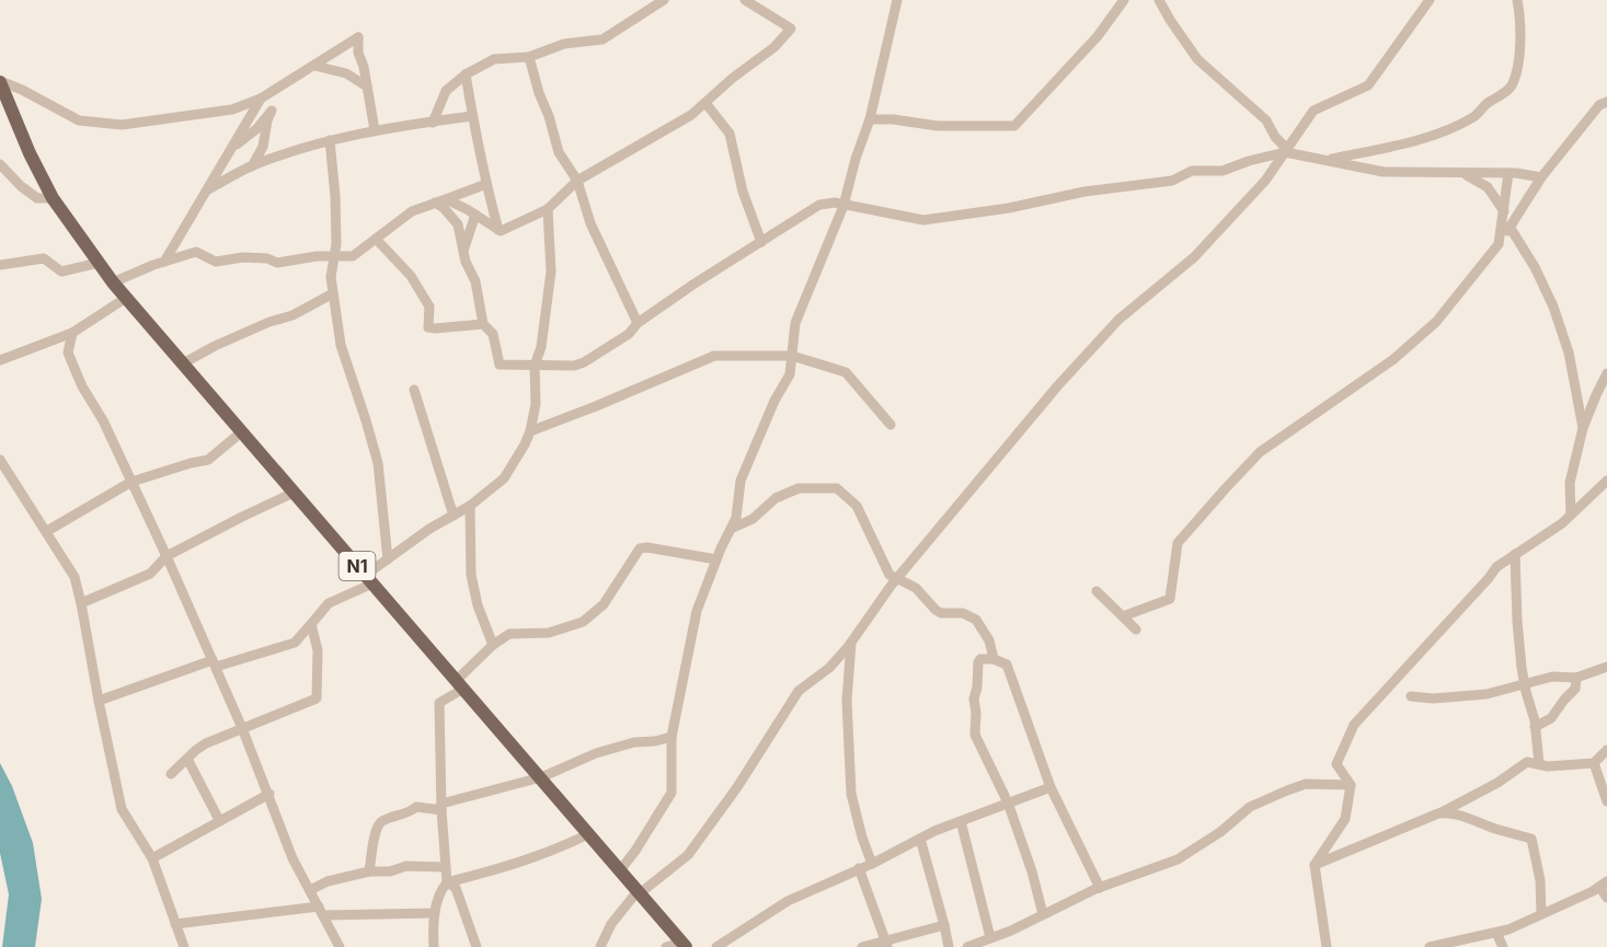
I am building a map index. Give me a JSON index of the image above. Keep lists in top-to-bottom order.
{
  "streets": {
    "main road": ["N1"]
  }
}
